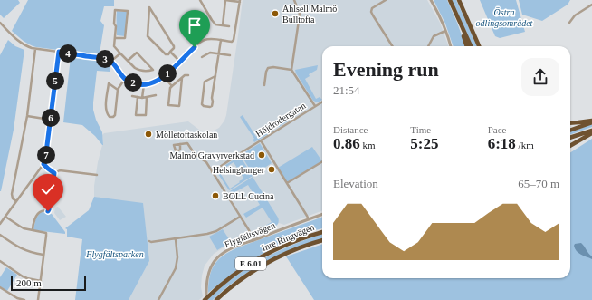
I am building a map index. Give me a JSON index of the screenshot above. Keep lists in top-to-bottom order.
{
  "streets": {
    "highway": ["Inre Ringvägen", "E 6.01"],
    "street": ["Höjdrodergatan", "Flygfältsvägen"]
  },
  "parks": ["Östra odlingsområdet", "Flygfältsparken"],
  "places": [
    "Ahlsell Malmö Bulltofta",
    "Mölletoftaskolan",
    "Malmö Gravyrverkstad",
    "Helsingburger",
    "BOLL Cucina"
  ],
  "scale_bar": "200 m",
  "page": {
    "pins": [
      "4",
      "3",
      "1",
      "5",
      "2",
      "6",
      "7"
    ],
    "heading": ["Evening run", "21:54"],
    "stats": [
      ["Distance", "0.86 km"],
      ["Time", "5:25"],
      ["Pace", "6:18 /km"]
    ],
    "chart": ["Elevation", "65–70 m"],
    "scale": "200 m"
  }
}
